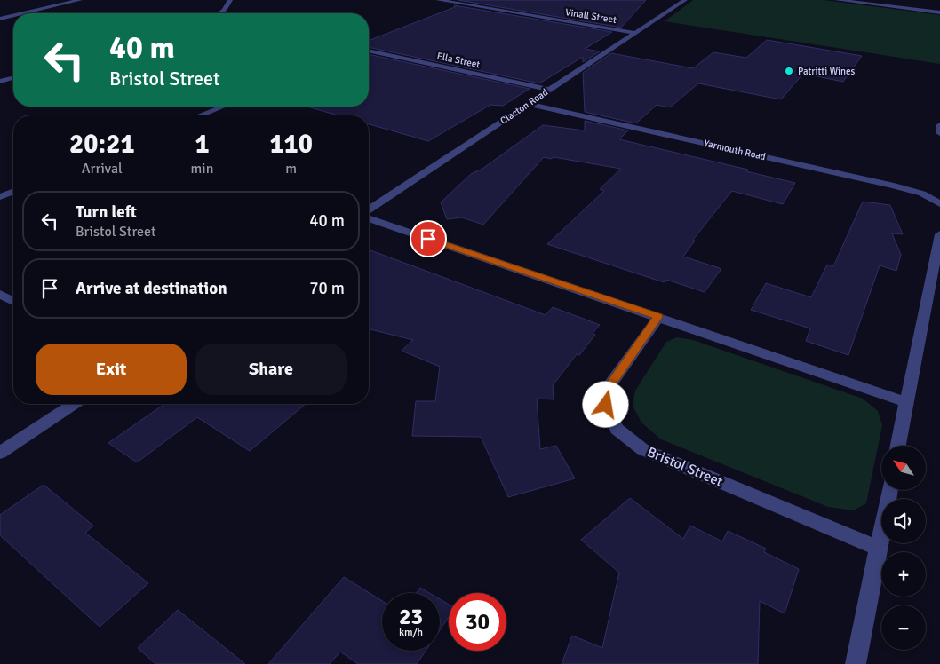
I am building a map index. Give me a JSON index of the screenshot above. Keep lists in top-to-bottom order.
{
  "streets": {
    "street": [
      "Vinall Street",
      "Ella Street",
      "Clacton Road",
      "Yarmouth Road",
      "Bristol Street"
    ]
  },
  "crossings": [
    ["Vinall Street", "Clacton Road"],
    ["Ella Street", "Clacton Road"],
    ["Clacton Road", "Yarmouth Road"]
  ],
  "places": ["Patritti Wines"],
  "north": "top left",
  "page": {
    "turn": ["40 m", "Bristol Street"],
    "eta": [
      "20:21",
      "Arrival",
      "1",
      "min",
      "110",
      "m"
    ],
    "list": [
      {
        "name": "Turn left",
        "note": "Bristol Street",
        "value": "40 m"
      },
      {
        "name": "Arrive at destination",
        "value": "70 m"
      }
    ],
    "buttons": ["Exit", "Share"],
    "map_buttons": ["+", "−"],
    "speed": "23 km/h",
    "limit": "30"
  }
}
